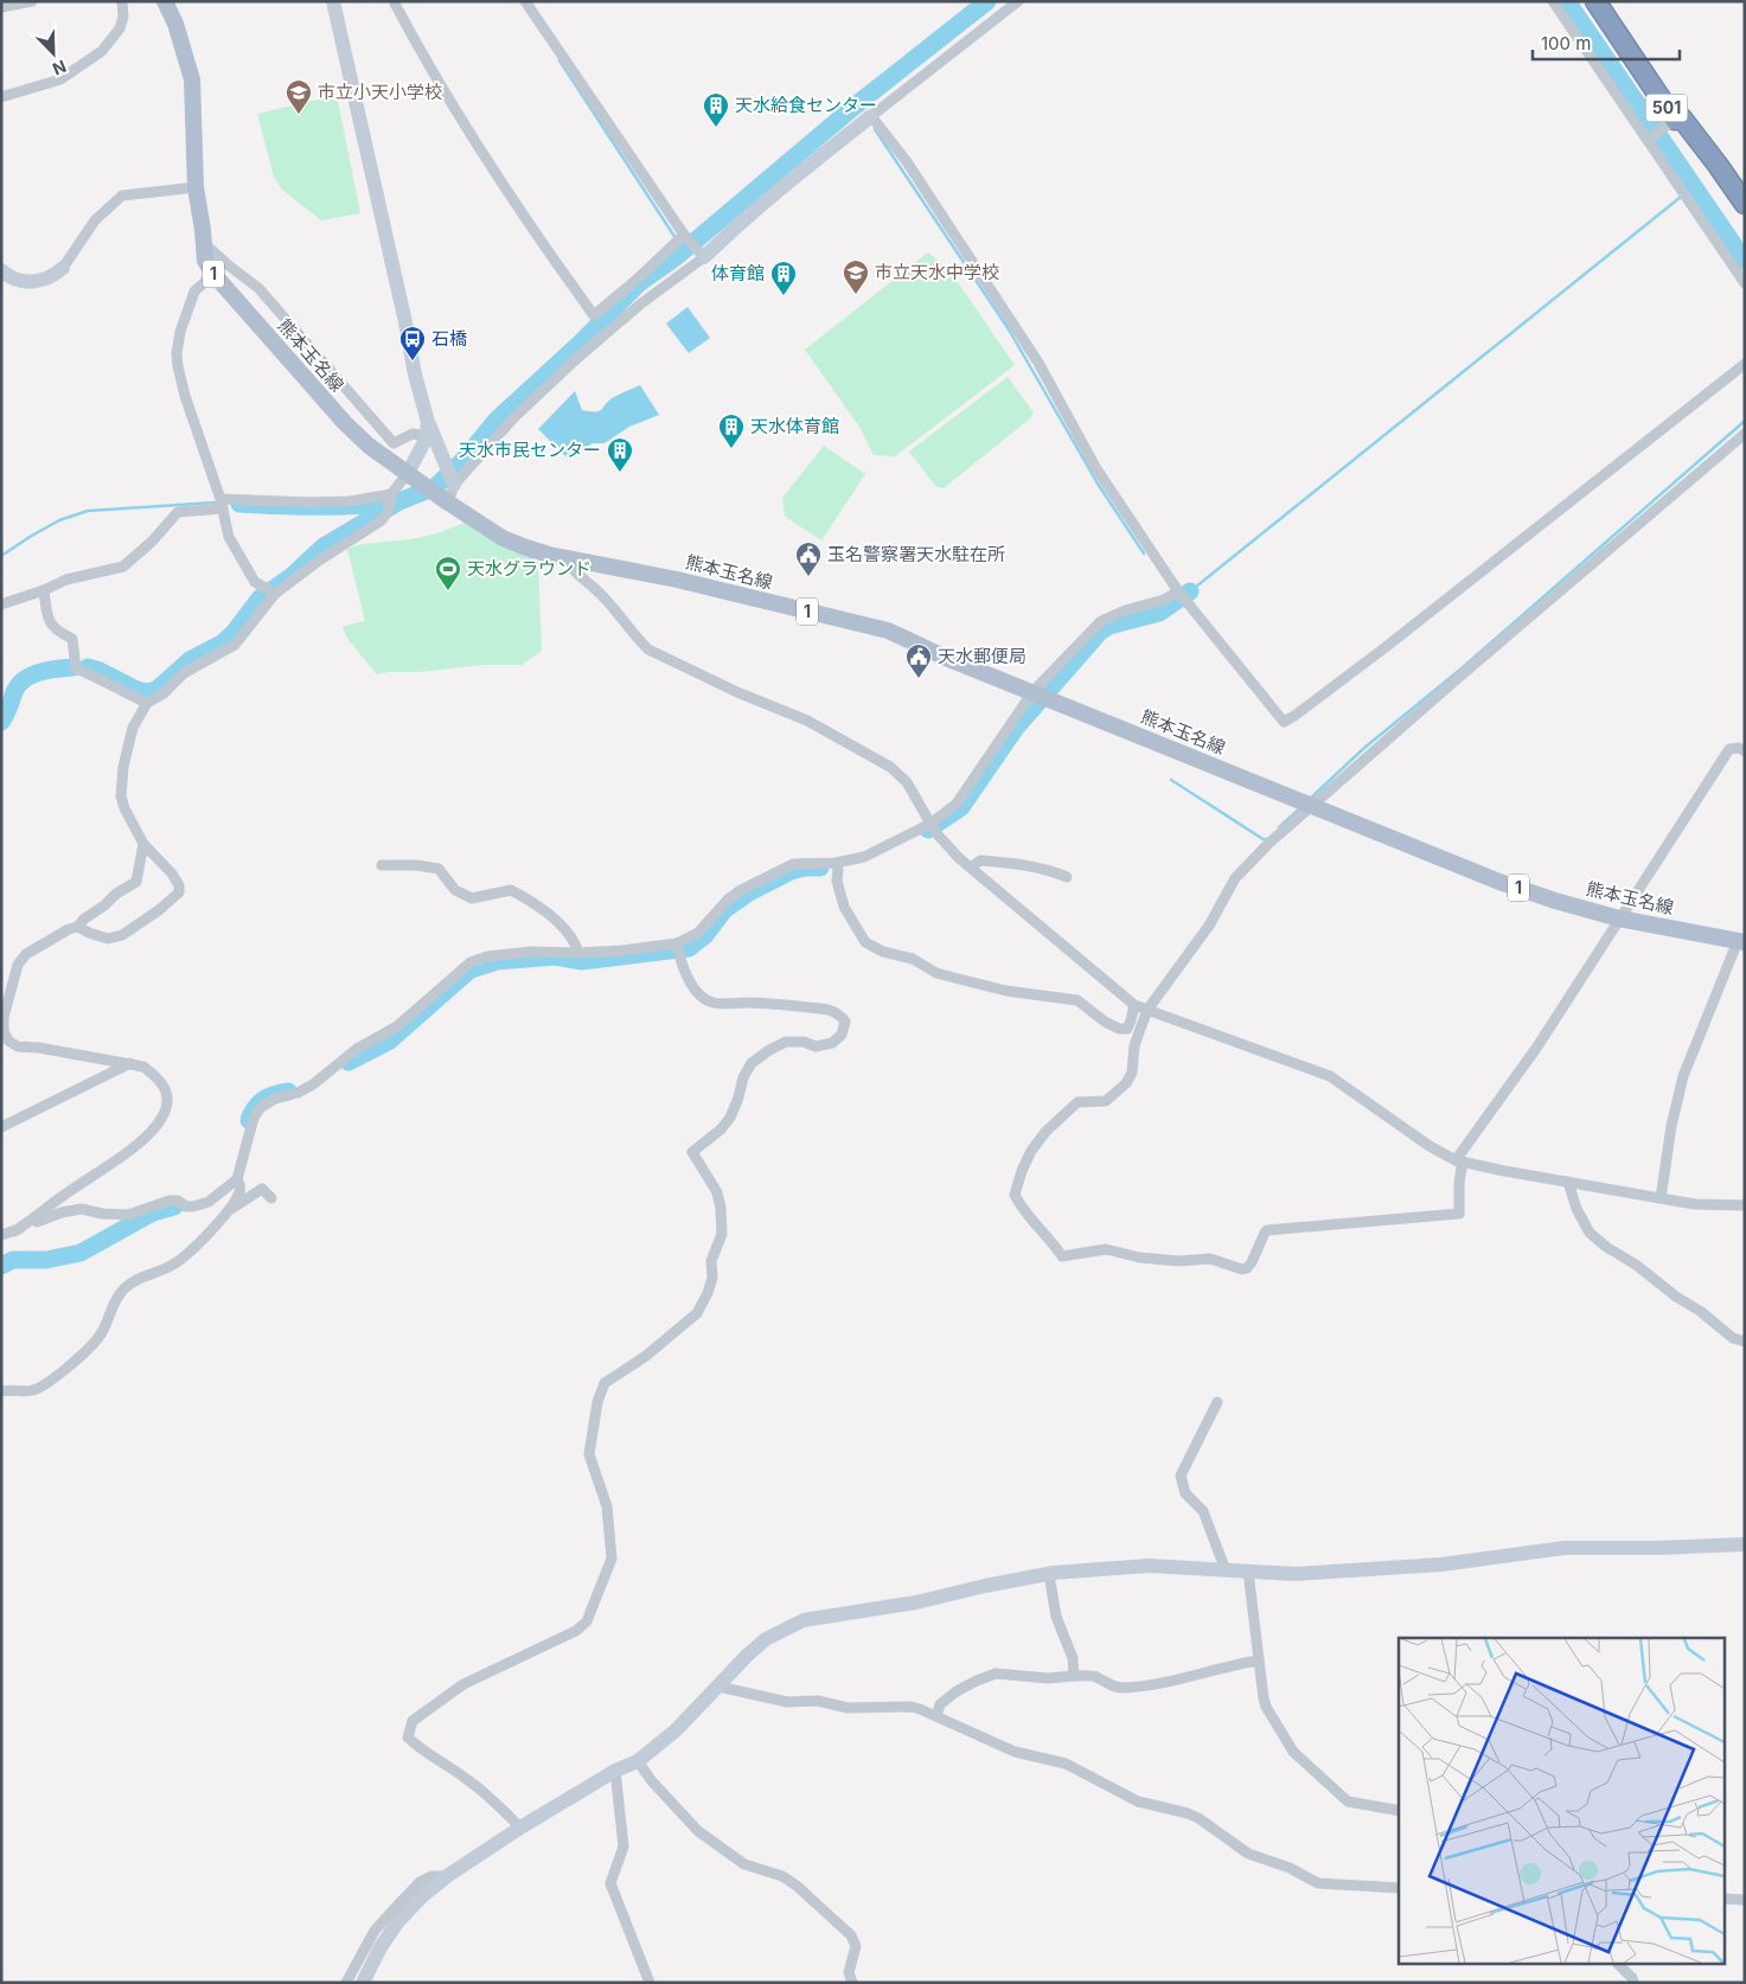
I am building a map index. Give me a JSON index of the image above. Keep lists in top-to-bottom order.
{
  "streets": {
    "highway": ["501"],
    "main road": ["1", "熊本玉名線"]
  },
  "places": {
    "school or university": ["市立小天小学校", "市立天水中学校"],
    "building": [
      "天水給食センター",
      "体育館",
      "天水体育館",
      "天水市民センター"
    ],
    "bus stop": ["石橋"],
    "public building": ["玉名警察署天水駐在所", "天水郵便局"],
    "sports": ["天水グラウンド"]
  },
  "scale_bar": "100 m",
  "north": "bottom right"
}
